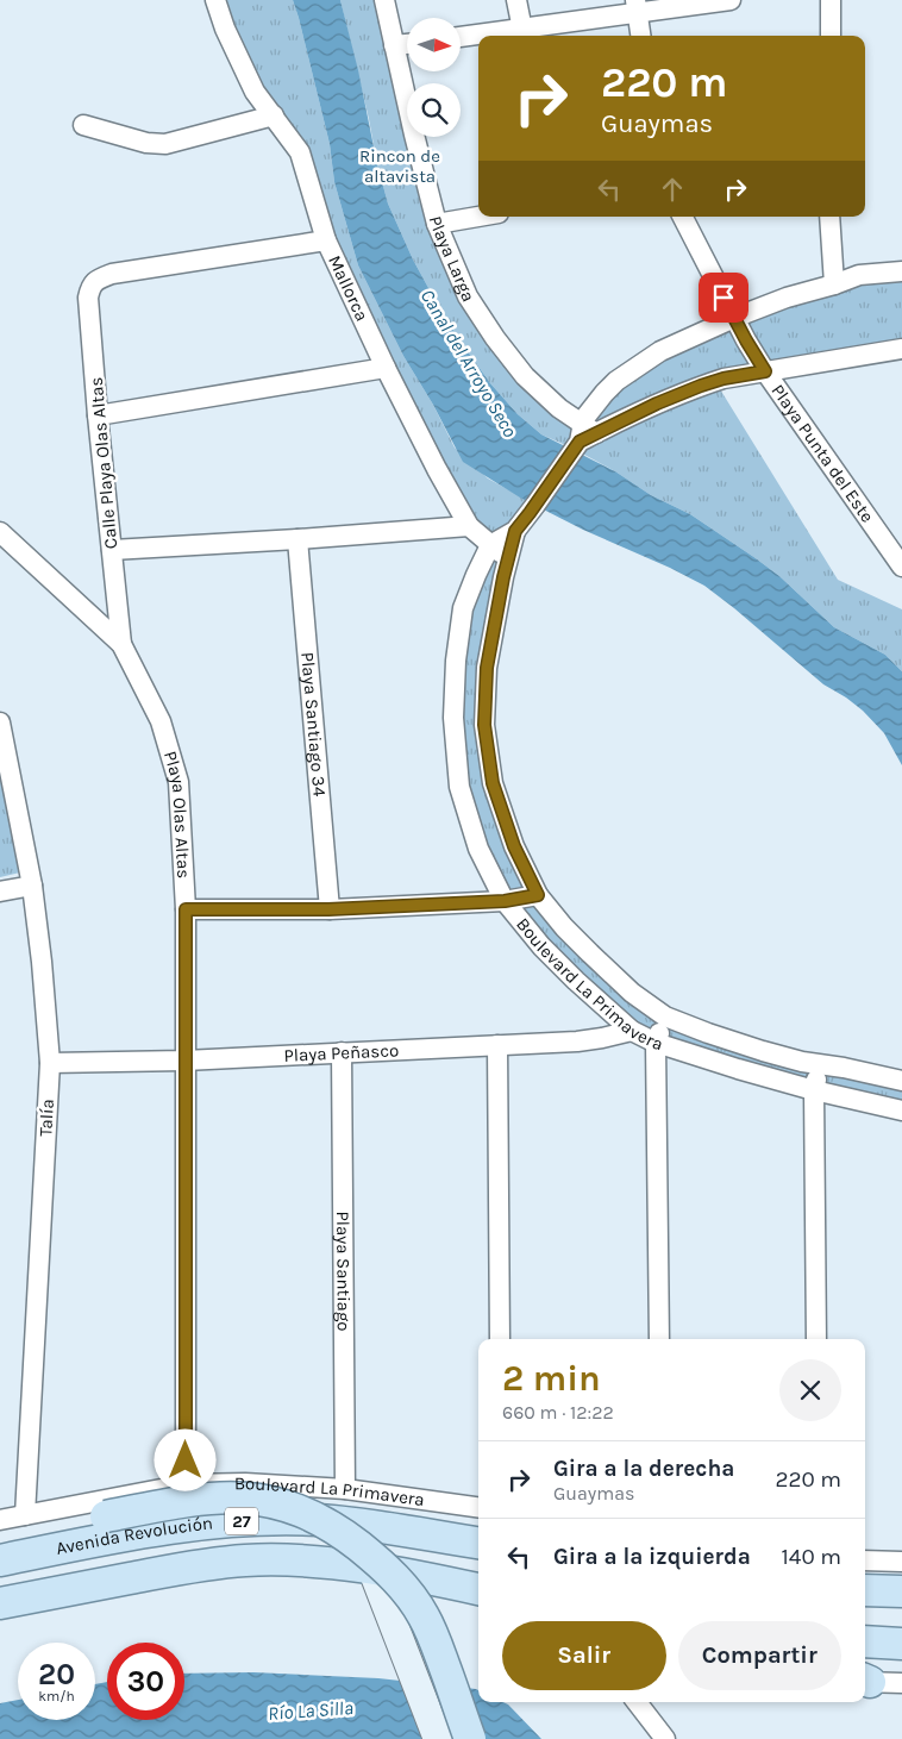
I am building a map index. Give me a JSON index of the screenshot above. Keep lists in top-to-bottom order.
{
  "streets": {
    "main road": ["27", "Avenida Revolución"],
    "street": [
      "Playa Larga",
      "Mallorca",
      "Playa Punta del Este",
      "Calle Playa Olas Altas",
      "Playa Santiago 34",
      "Playa Olas Altas",
      "Boulevard La Primavera",
      "Playa Peñasco",
      "Talía",
      "Playa Santiago"
    ]
  },
  "crossings": [
    ["Playa Larga", "Boulevard La Primavera"],
    ["Mallorca", "Calle Playa Olas Altas"],
    ["Mallorca", "Boulevard La Primavera"],
    ["Playa Punta del Este", "Boulevard La Primavera"],
    ["Calle Playa Olas Altas", "Playa Olas Altas"],
    ["Playa Olas Altas", "Boulevard La Primavera"],
    ["Playa Olas Altas", "Playa Peñasco"],
    ["Boulevard La Primavera", "Playa Peñasco"],
    ["Boulevard La Primavera", "Talía"],
    ["Boulevard La Primavera", "Playa Santiago"],
    ["Playa Peñasco", "Talía"],
    ["Playa Peñasco", "Playa Santiago"]
  ],
  "water": ["Canal del Arroyo Seco", "Río La Silla"],
  "parks": ["Rincon de altavista"],
  "north": "right",
  "page": {
    "turn": ["220 m", "Guaymas"],
    "heading": ["2 min", "660 m · 12:22"],
    "list": [
      {
        "name": "Gira a la derecha",
        "note": "Guaymas",
        "value": "220 m"
      },
      {
        "name": "Gira a la izquierda",
        "value": "140 m"
      }
    ],
    "buttons": ["Salir", "Compartir"],
    "speed": "20 km/h",
    "limit": "30"
  }
}
